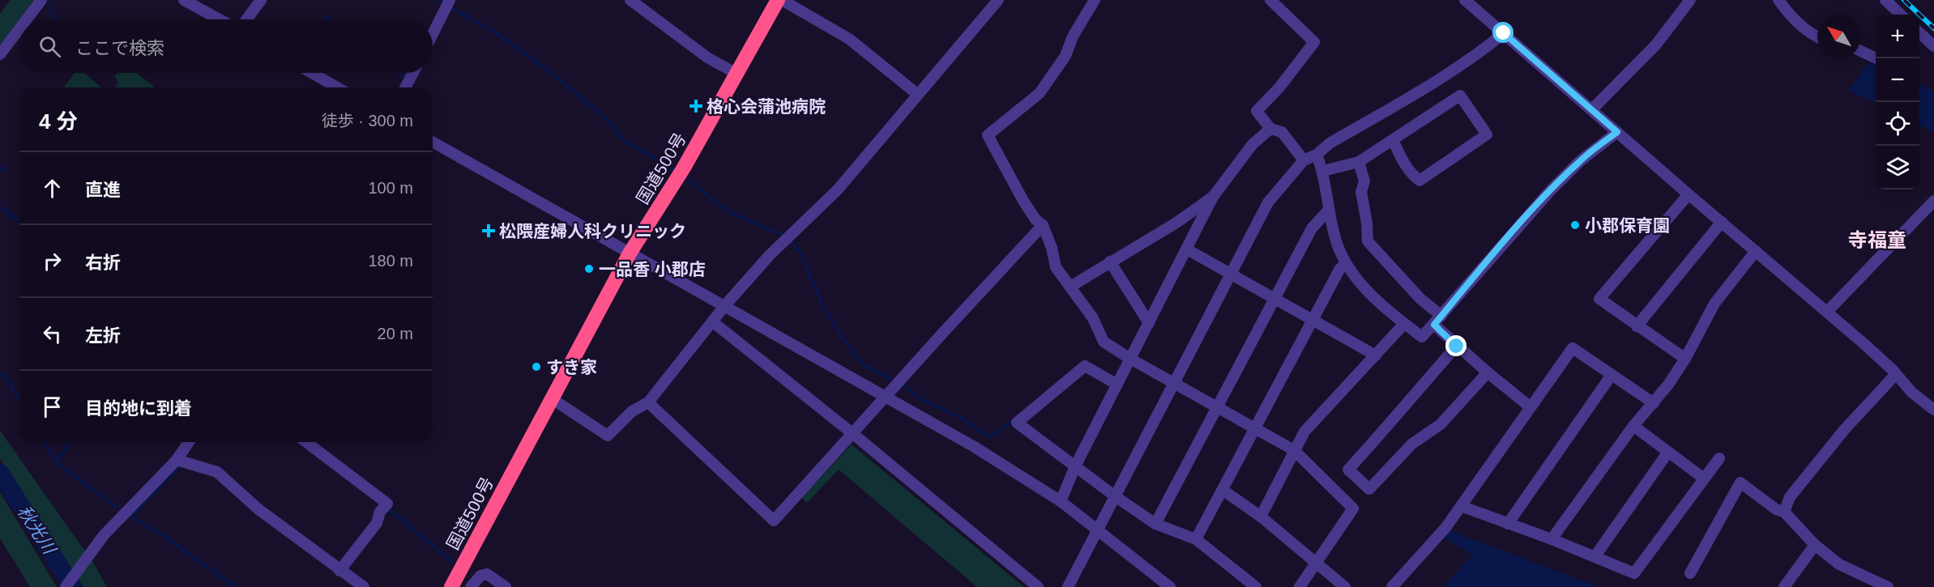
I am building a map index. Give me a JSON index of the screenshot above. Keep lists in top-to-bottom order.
{
  "streets": {
    "highway": ["国道500号"]
  },
  "districts": ["寺福童"],
  "water": ["秋光川"],
  "places": {
    "health": ["格心会蒲池病院", "松隈産婦人科クリニック"],
    "other": ["小郡保育園", "一品香 小郡店", "すき家"]
  },
  "north": "top left",
  "page": {
    "map_buttons": ["+", "−"],
    "search": "ここで検索",
    "heading": ["4 分", "徒歩 · 300 m"],
    "list": [
      ["直進", "100 m"],
      ["右折", "180 m"],
      ["左折", "20 m"],
      "目的地に到着"
    ]
  }
}
